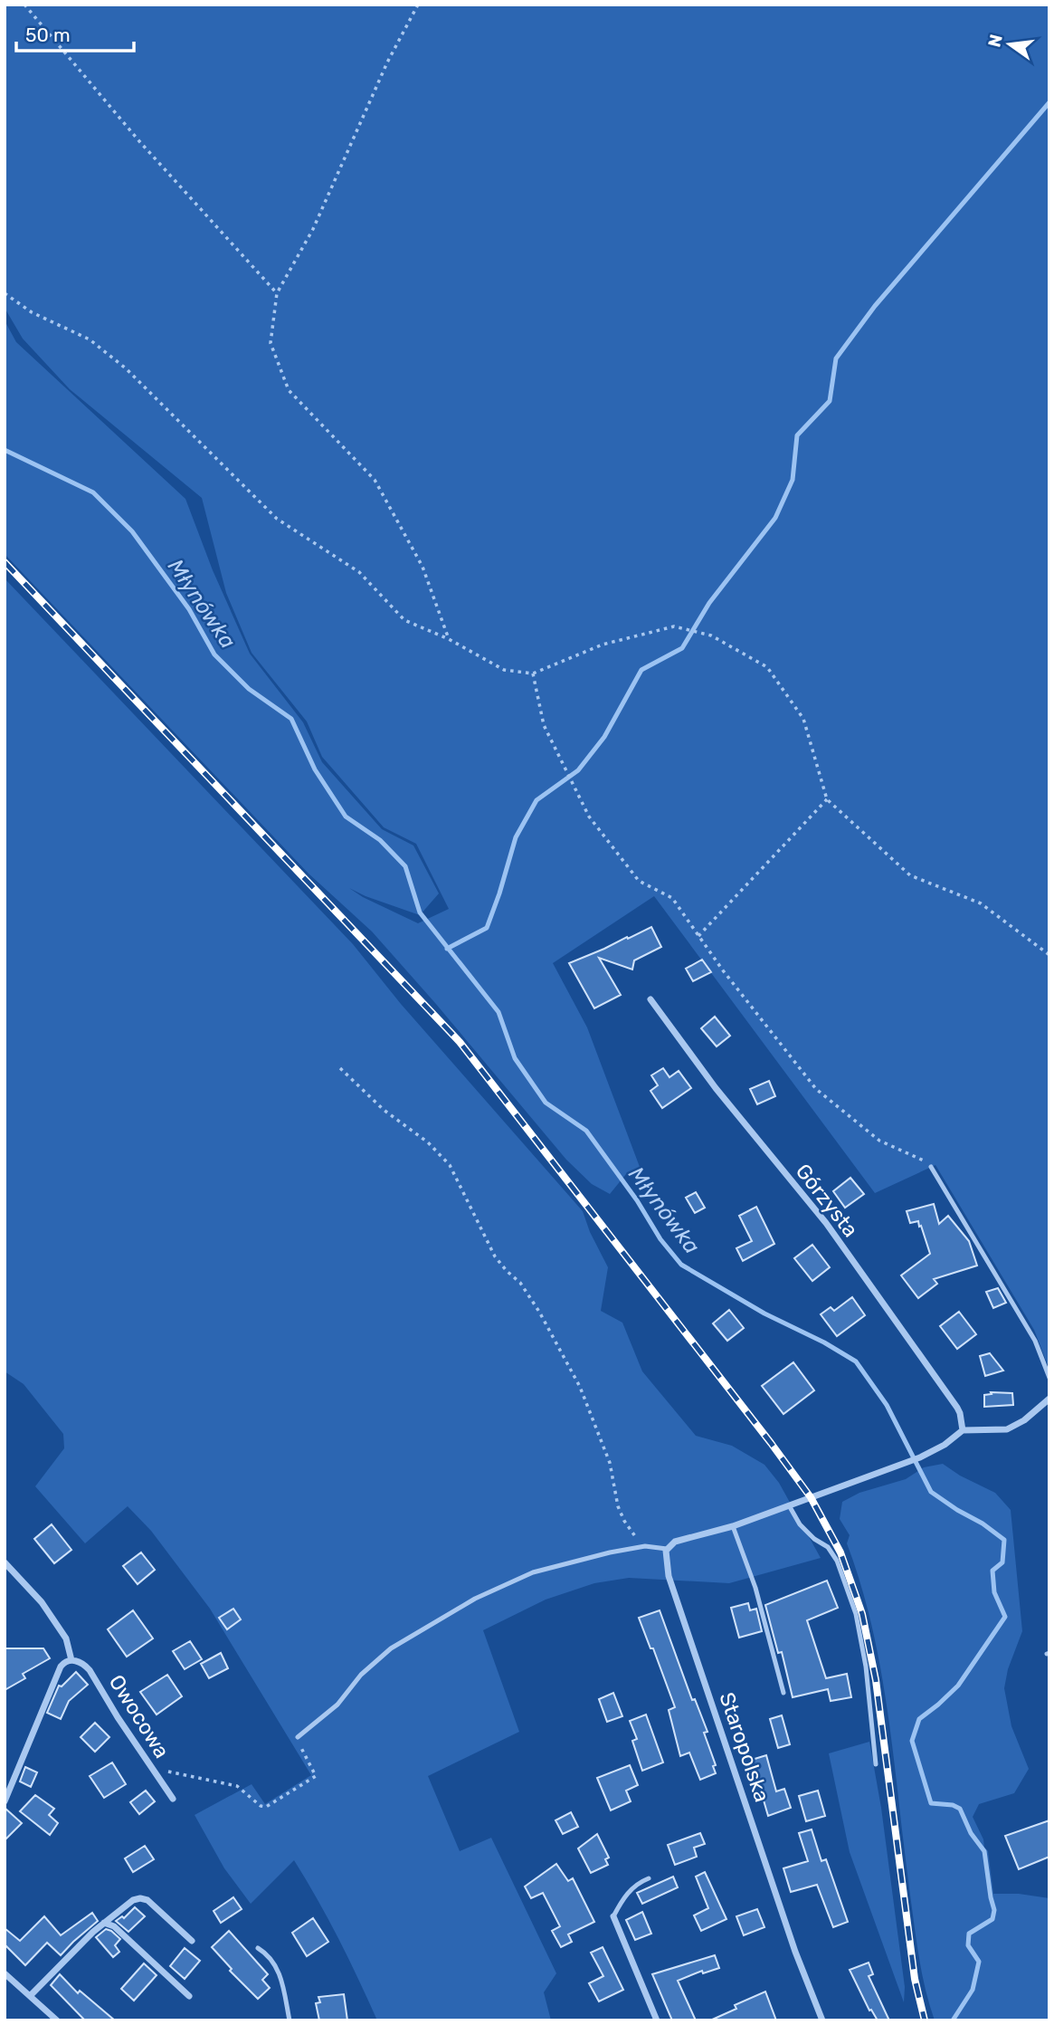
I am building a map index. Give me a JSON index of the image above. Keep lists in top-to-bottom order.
{
  "streets": {
    "street": ["Górzysta", "Owocowa", "Staropolska"]
  },
  "water": ["Młynówka"],
  "scale_bar": "50 m",
  "north": "left"
}
